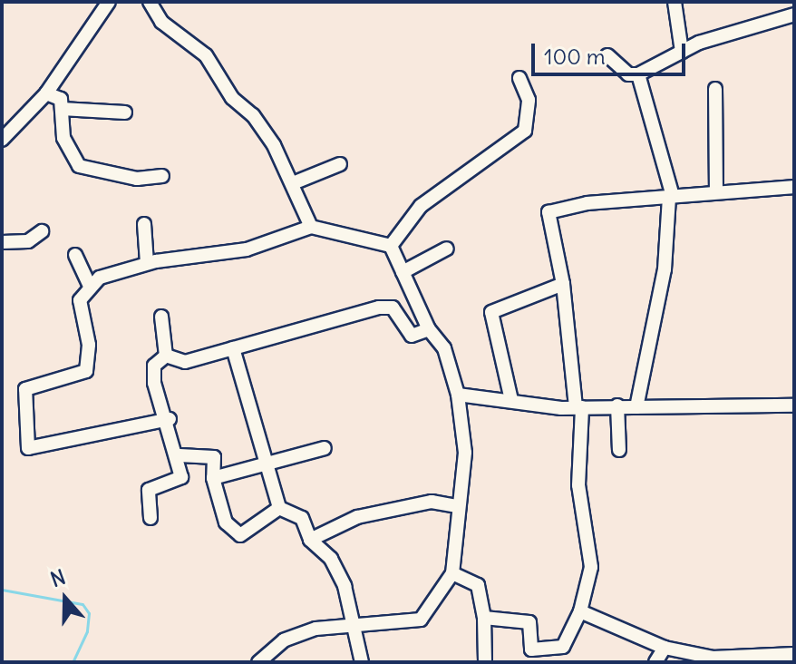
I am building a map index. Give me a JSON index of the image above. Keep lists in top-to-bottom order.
{
  "scale_bar": "100 m",
  "north": "top"
}
